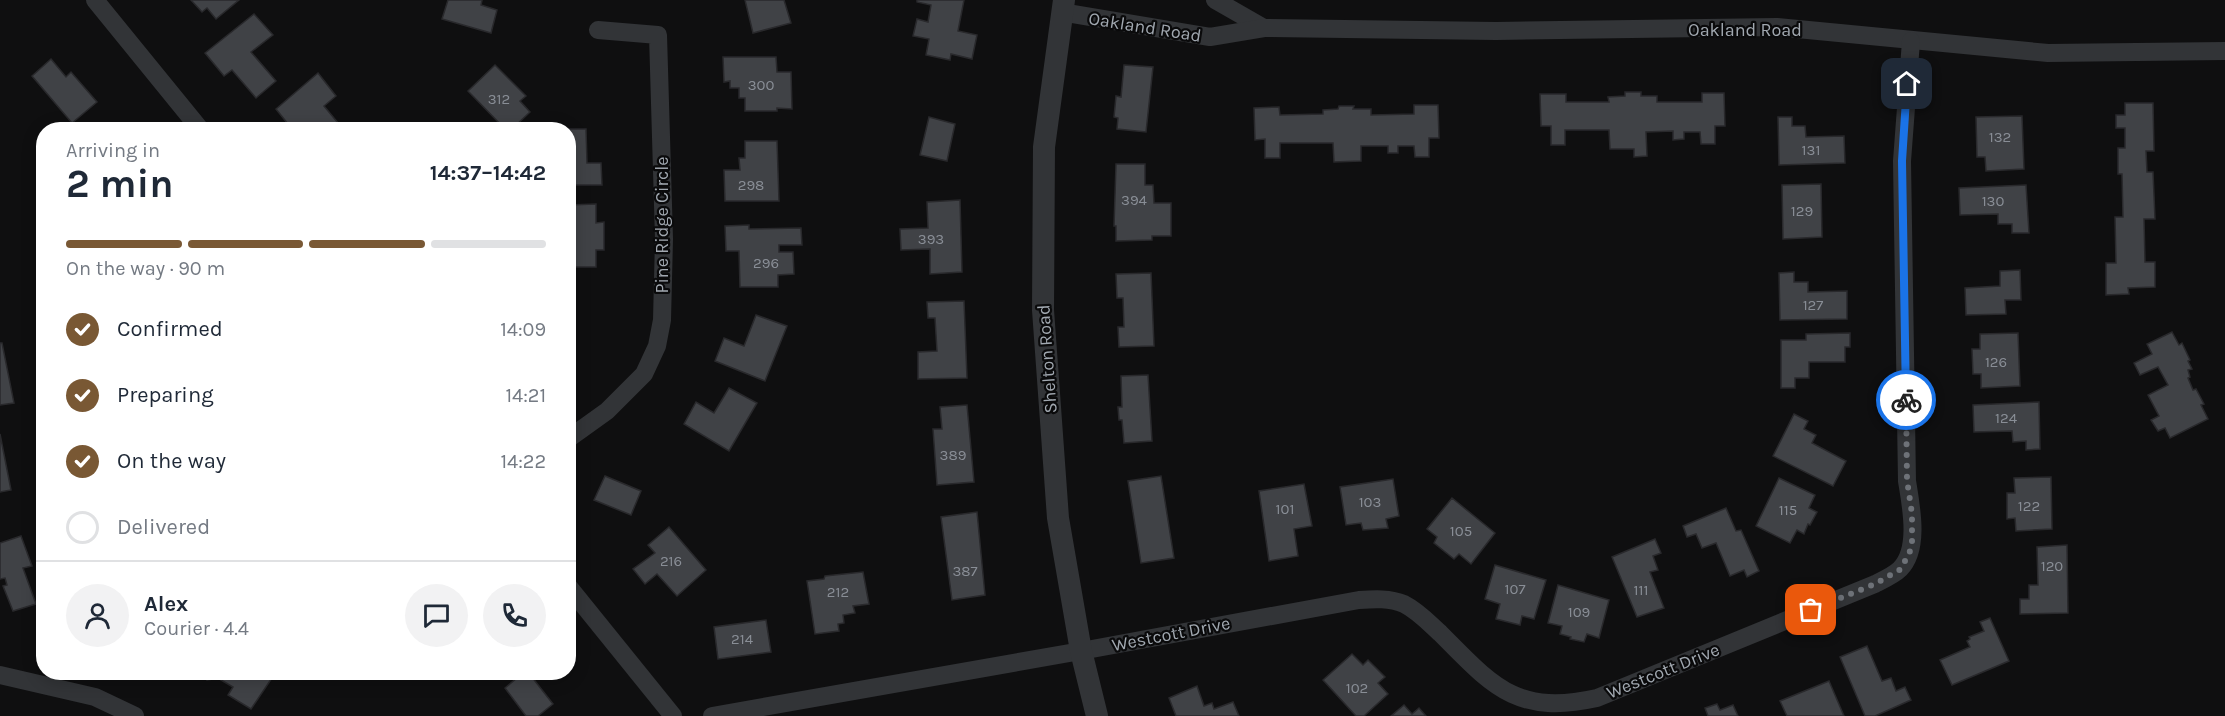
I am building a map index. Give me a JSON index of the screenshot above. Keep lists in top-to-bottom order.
{
  "streets": {
    "street": [
      "Oakland Road",
      "Pine Ridge Circle",
      "Shelton Road",
      "Westcott Drive"
    ]
  },
  "crossings": [
    ["Oakland Road", "Shelton Road"],
    ["Oakland Road", "Westcott Drive"],
    ["Shelton Road", "Westcott Drive"]
  ],
  "house_numbers": [
    "300",
    "312",
    "132",
    "131",
    "298",
    "394",
    "130",
    "129",
    "393",
    "296",
    "127",
    "126",
    "124",
    "389",
    "103",
    "122",
    "101",
    "115",
    "105",
    "216",
    "120",
    "387",
    "107",
    "111",
    "212",
    "109",
    "214",
    "102"
  ],
  "page": {
    "heading": ["2 min", "Arriving in", "14:37–14:42"],
    "panel": ["Alex", "Courier · 4.4"],
    "bar": "On the way · 90 m",
    "list": [
      ["Confirmed", "14:09"],
      ["Preparing", "14:21"],
      ["On the way", "14:22"],
      "Delivered"
    ]
  }
}
